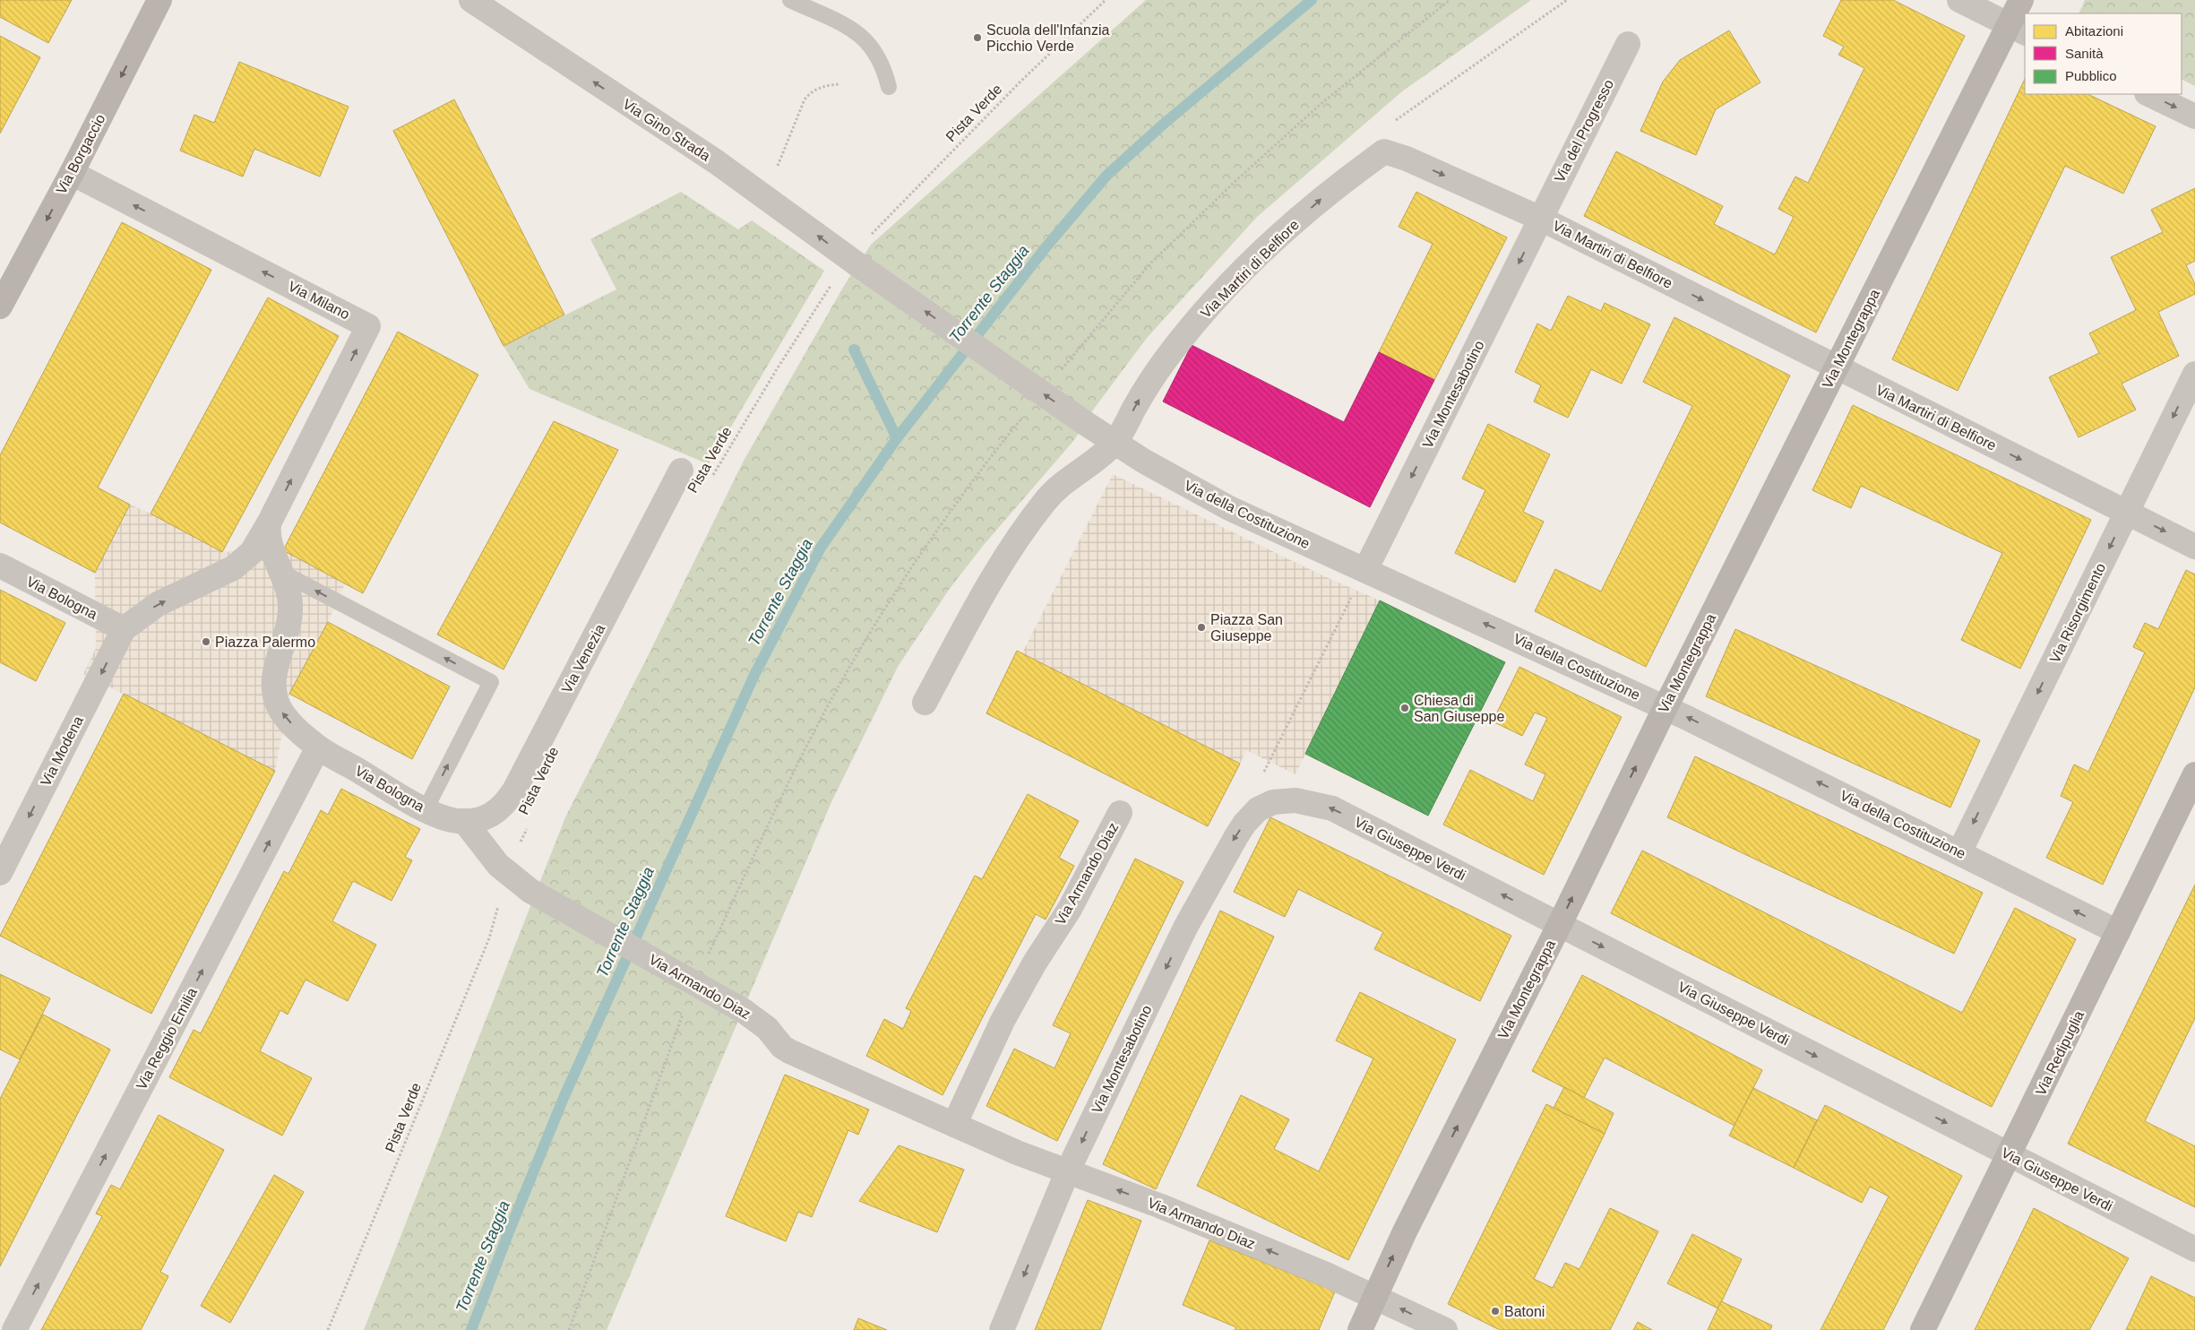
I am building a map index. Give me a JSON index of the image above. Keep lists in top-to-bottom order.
{
  "streets": {
    "main road": ["Via Borgaccio", "Via Montegrappa", "Via Redipuglia"],
    "street": [
      "Via Gino Strada",
      "Via del Progresso",
      "Via Martiri di Belfiore",
      "Via Milano",
      "Via Montesabotino",
      "Via della Costituzione",
      "Via Bologna",
      "Via Risorgimento",
      "Via Venezia",
      "Via Modena",
      "Via Giuseppe Verdi",
      "Via Armando Diaz",
      "Via Reggio Emilia"
    ],
    "path": ["Pista Verde"]
  },
  "crossings": [
    ["Pista Verde", "Via Armando Diaz"],
    ["Via Gino Strada", "Via della Costituzione"],
    ["Via del Progresso", "Via Martiri di Belfiore"],
    ["Via del Progresso", "Via Montesabotino"],
    ["Via Borgaccio", "Via Milano"],
    ["Via Martiri di Belfiore", "Via Montegrappa"],
    ["Via Martiri di Belfiore", "Via Montesabotino"],
    ["Via Martiri di Belfiore", "Via della Costituzione"],
    ["Via Martiri di Belfiore", "Via Risorgimento"],
    ["Via Montegrappa", "Via della Costituzione"],
    ["Via Montegrappa", "Via Giuseppe Verdi"],
    ["Via Montegrappa", "Via Armando Diaz"],
    ["Via Montesabotino", "Via della Costituzione"],
    ["Via Montesabotino", "Via Giuseppe Verdi"],
    ["Via Montesabotino", "Via Armando Diaz"],
    ["Via della Costituzione", "Via Risorgimento"],
    ["Via della Costituzione", "Via Redipuglia"],
    ["Via Bologna", "Via Venezia"],
    ["Via Bologna", "Via Modena"],
    ["Via Bologna", "Via Armando Diaz"],
    ["Via Bologna", "Via Reggio Emilia"],
    ["Via Venezia", "Via Armando Diaz"],
    ["Via Giuseppe Verdi", "Via Redipuglia"]
  ],
  "one_way": [
    "Via Gino Strada",
    "Via Borgaccio",
    "Via Martiri di Belfiore",
    "Via Montegrappa",
    "Via Montesabotino",
    "Via della Costituzione",
    "Via Risorgimento",
    "Via Modena",
    "Via Reggio Emilia"
  ],
  "water": ["Torrente Staggia"],
  "places": [
    "Scuola dell'Infanzia Picchio Verde",
    "Piazza San Giuseppe",
    "Piazza Palermo",
    "Chiesa di San Giuseppe",
    "Batoni"
  ],
  "legend": ["Abitazioni", "Sanità", "Pubblico"]
}
